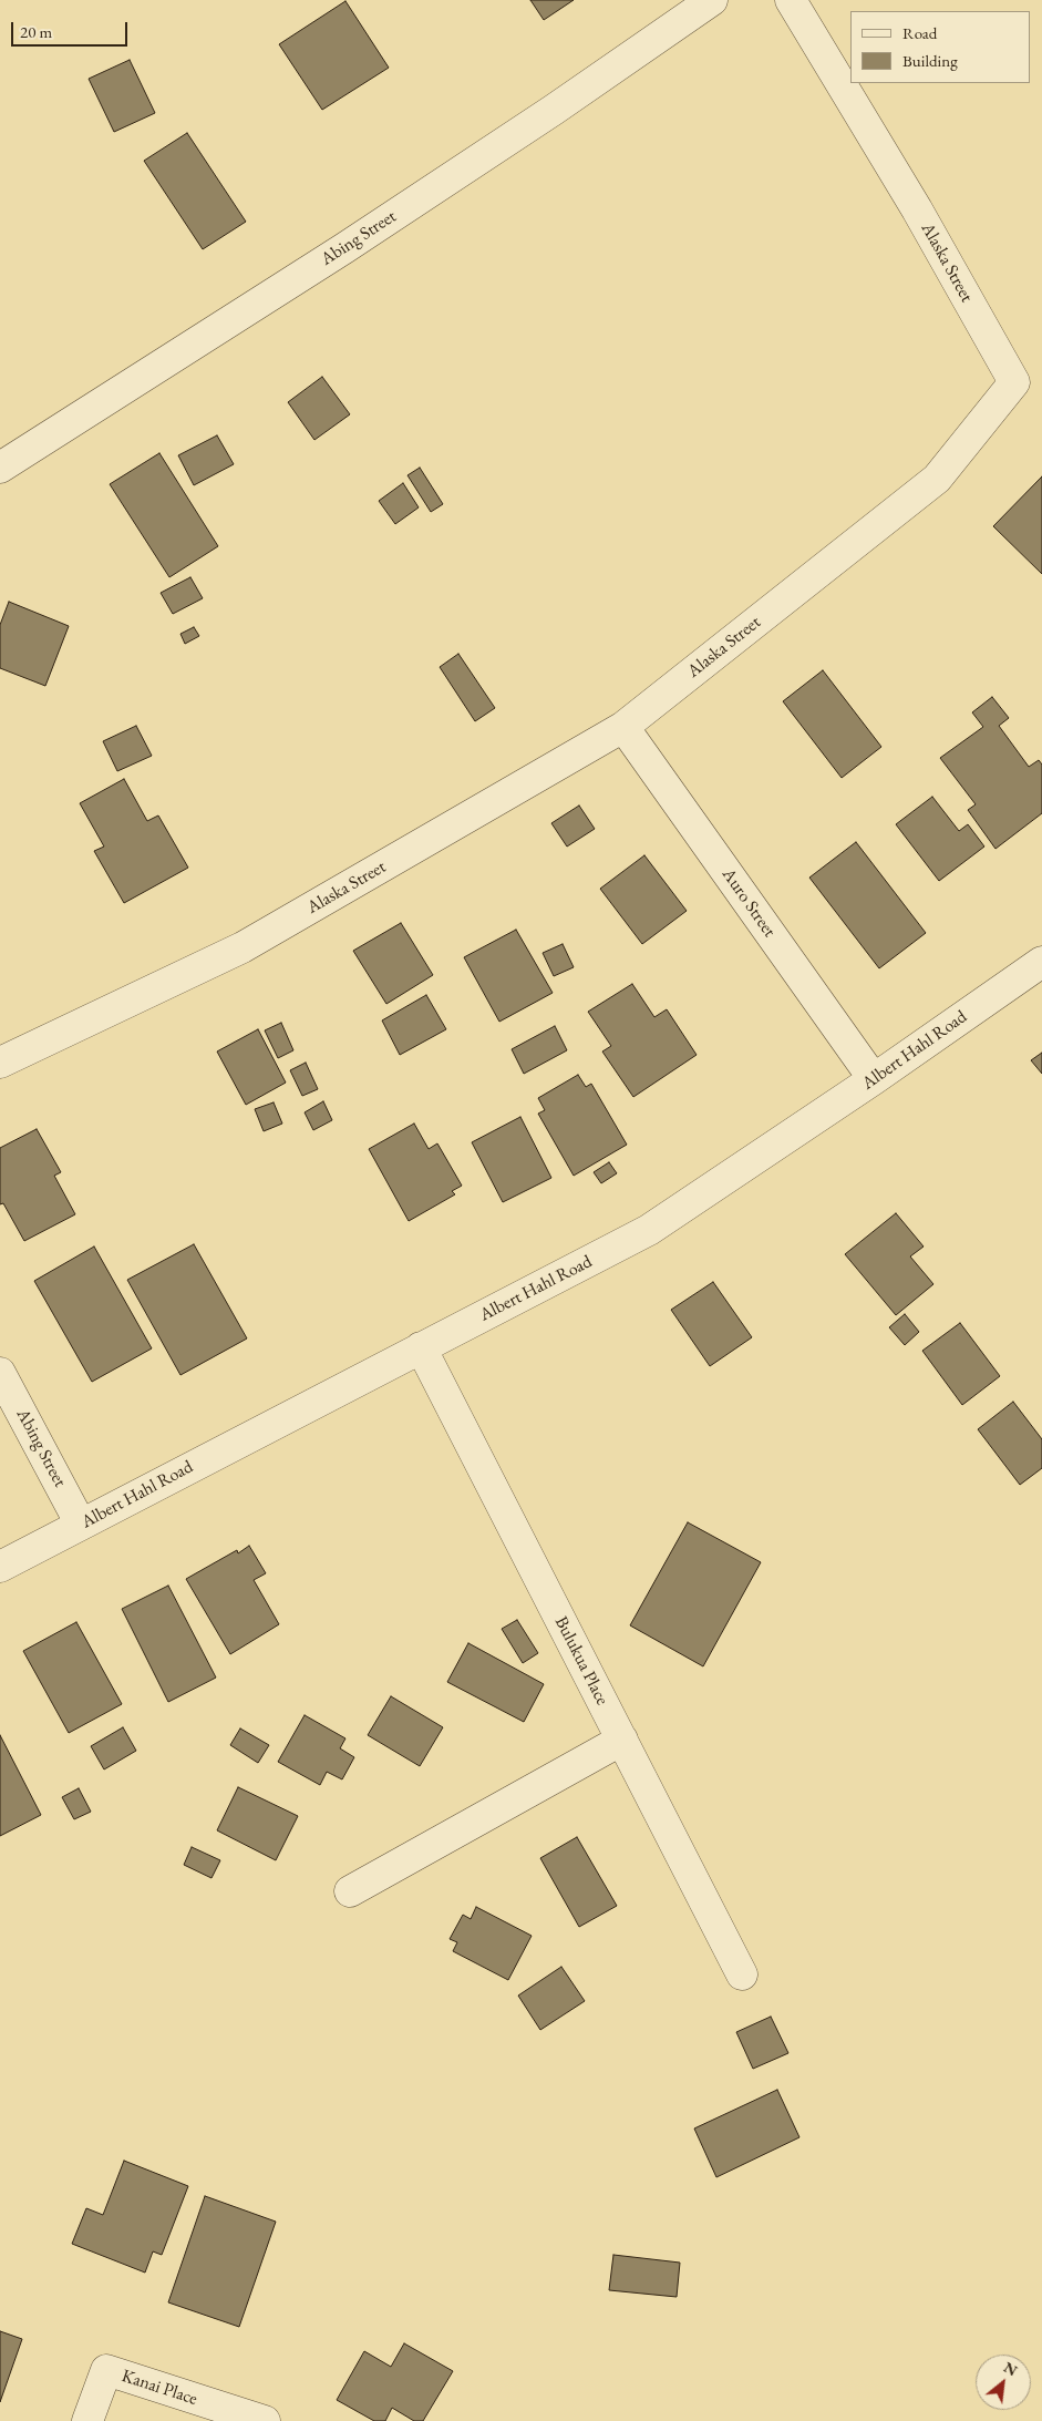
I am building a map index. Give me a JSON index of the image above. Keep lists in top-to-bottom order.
{
  "streets": {
    "street": [
      "Abing Street",
      "Alaska Street",
      "Auro Street",
      "Albert Hahl Road",
      "Bulukua Place",
      "Kanai Place"
    ]
  },
  "crossings": [
    ["Abing Street", "Albert Hahl Road"],
    ["Alaska Street", "Auro Street"],
    ["Auro Street", "Albert Hahl Road"],
    ["Albert Hahl Road", "Bulukua Place"]
  ],
  "legend": ["Road", "Building"],
  "scale_bar": "20 m",
  "north": "top right"
}
